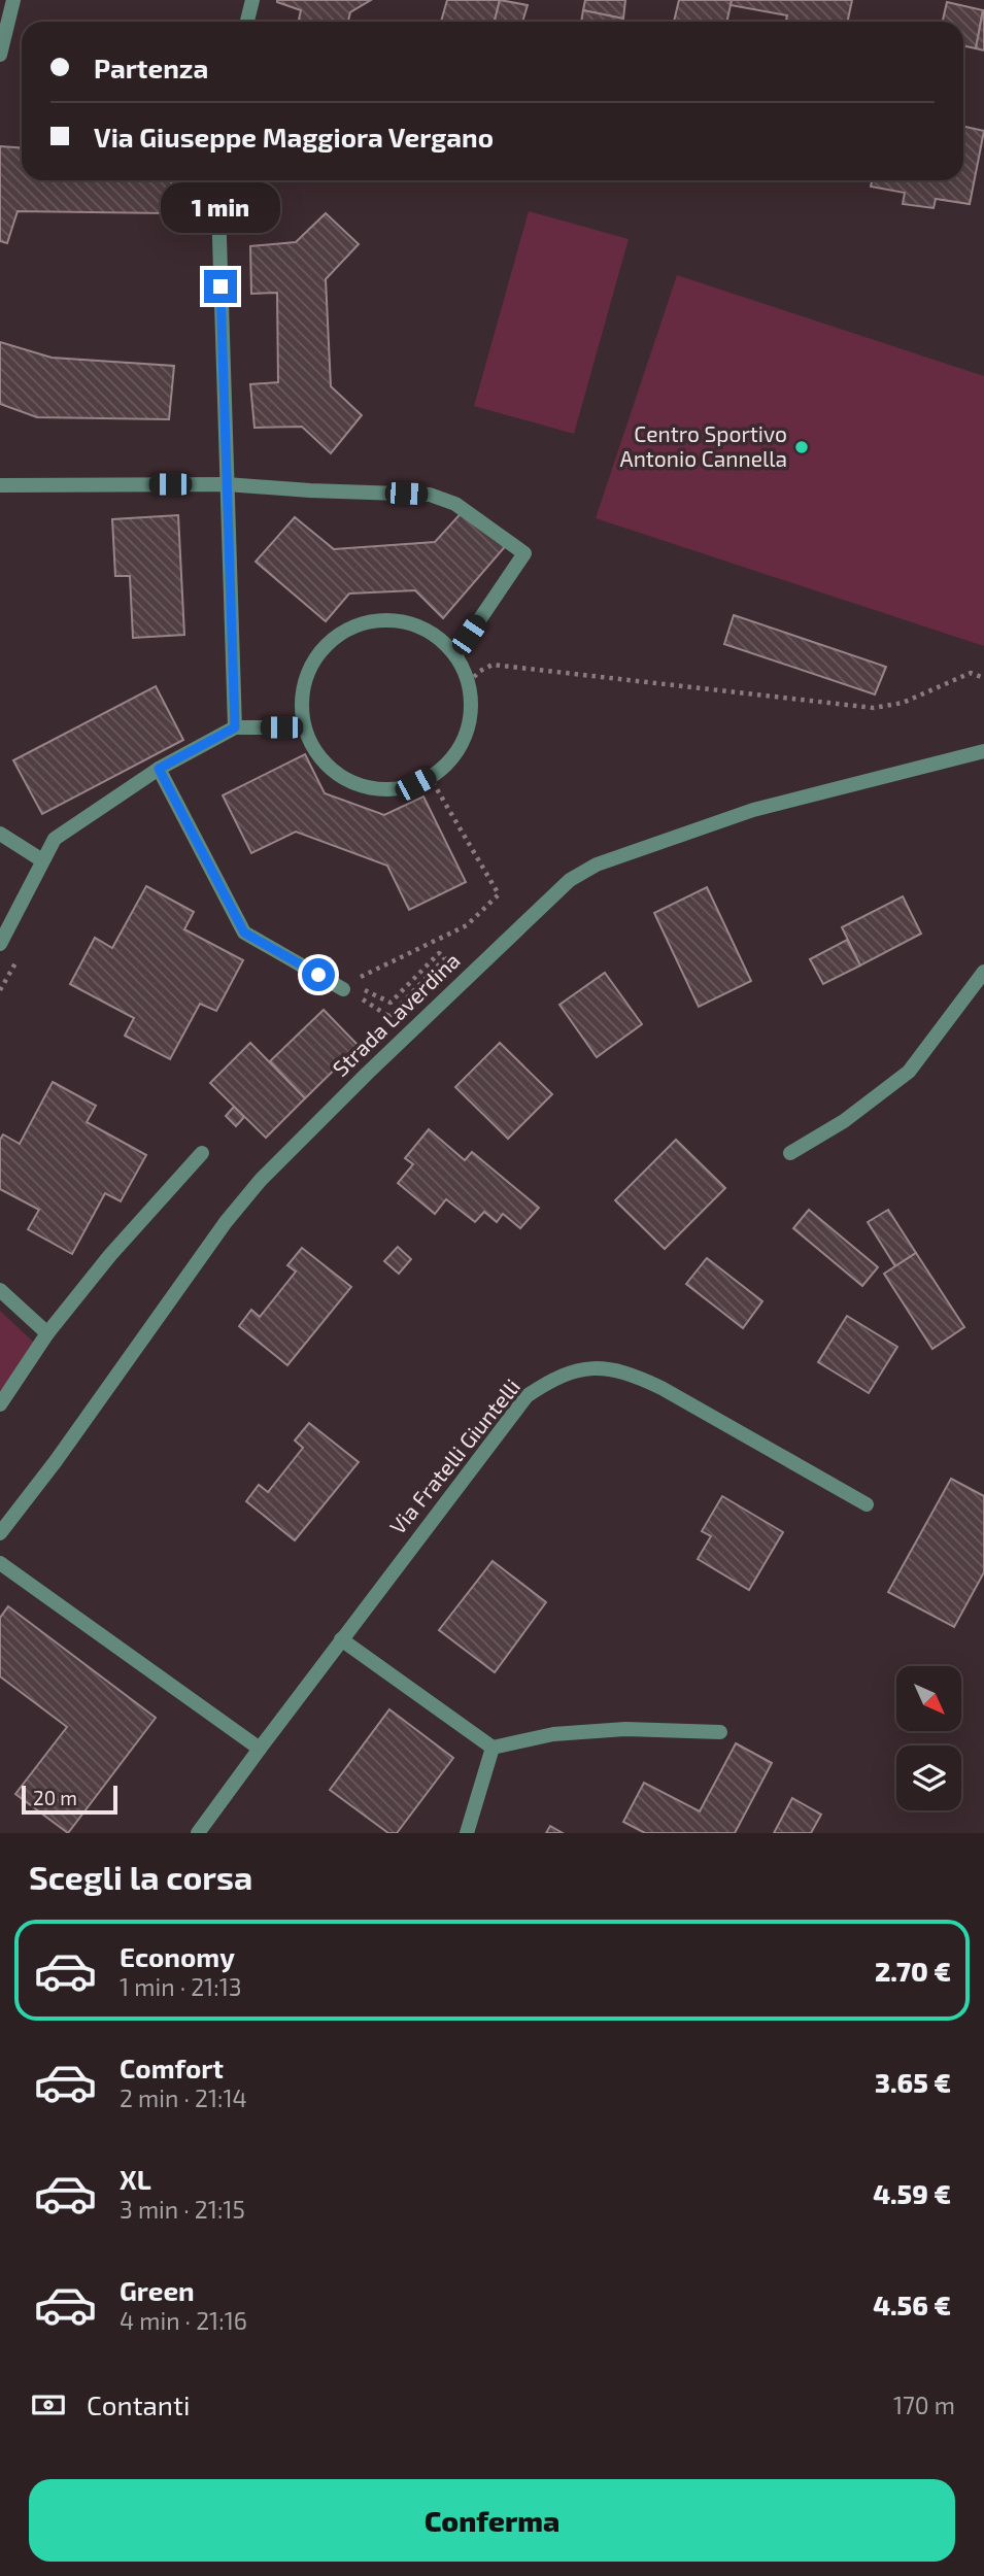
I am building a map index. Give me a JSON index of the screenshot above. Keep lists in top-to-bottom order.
{
  "streets": {
    "street": ["Strada Laverdina", "Via Fratelli Giuntelli"]
  },
  "places": ["Centro Sportivo Antonio Cannella"],
  "scale_bar": "20 m",
  "north": "bottom right",
  "page": {
    "banner": ["Partenza", "Via Giuseppe Maggiora Vergano"],
    "bubble": "1 min",
    "scale": "20 m",
    "heading": "Scegli la corsa",
    "list": [
      {
        "name": "Economy",
        "note": "1 min · 21:13",
        "value": "2.70 €"
      },
      {
        "name": "Comfort",
        "note": "2 min · 21:14",
        "value": "3.65 €"
      },
      {
        "name": "XL",
        "note": "3 min · 21:15",
        "value": "4.59 €"
      },
      {
        "name": "Green",
        "note": "4 min · 21:16",
        "value": "4.56 €"
      }
    ],
    "pay": ["Contanti", "170 m"],
    "buttons": "Conferma"
  }
}
